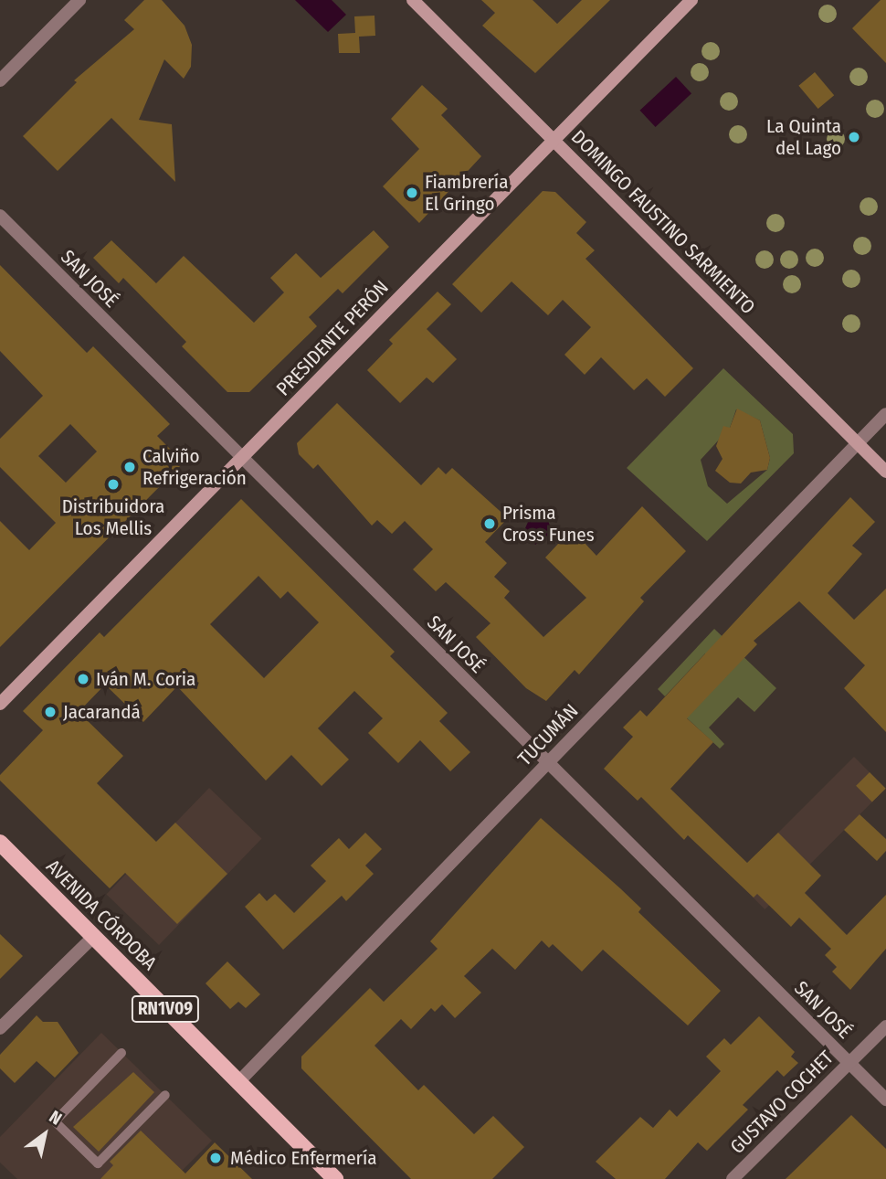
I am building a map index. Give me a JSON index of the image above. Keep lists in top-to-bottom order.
{
  "streets": {
    "main road": [
      "DOMINGO FAUSTINO SARMIENTO",
      "PRESIDENTE PERÓN",
      "AVENIDA CÓRDOBA",
      "RN1V09"
    ],
    "street": ["SAN JOSÉ", "TUCUMÁN", "GUSTAVO COCHET"]
  },
  "crossings": [
    ["DOMINGO FAUSTINO SARMIENTO", "PRESIDENTE PERÓN"],
    ["DOMINGO FAUSTINO SARMIENTO", "TUCUMÁN"],
    ["SAN JOSÉ", "PRESIDENTE PERÓN"],
    ["SAN JOSÉ", "TUCUMÁN"],
    ["SAN JOSÉ", "GUSTAVO COCHET"],
    ["TUCUMÁN", "AVENIDA CÓRDOBA"]
  ],
  "places": [
    "La Quinta del Lago",
    "Fiambrería El Gringo",
    "Calviño Refrigeración",
    "Distribuidora Los Mellis",
    "Prisma Cross Funes",
    "Iván M. Coria",
    "Jacarandá",
    "Médico Enfermería"
  ],
  "north": "top right"
}
